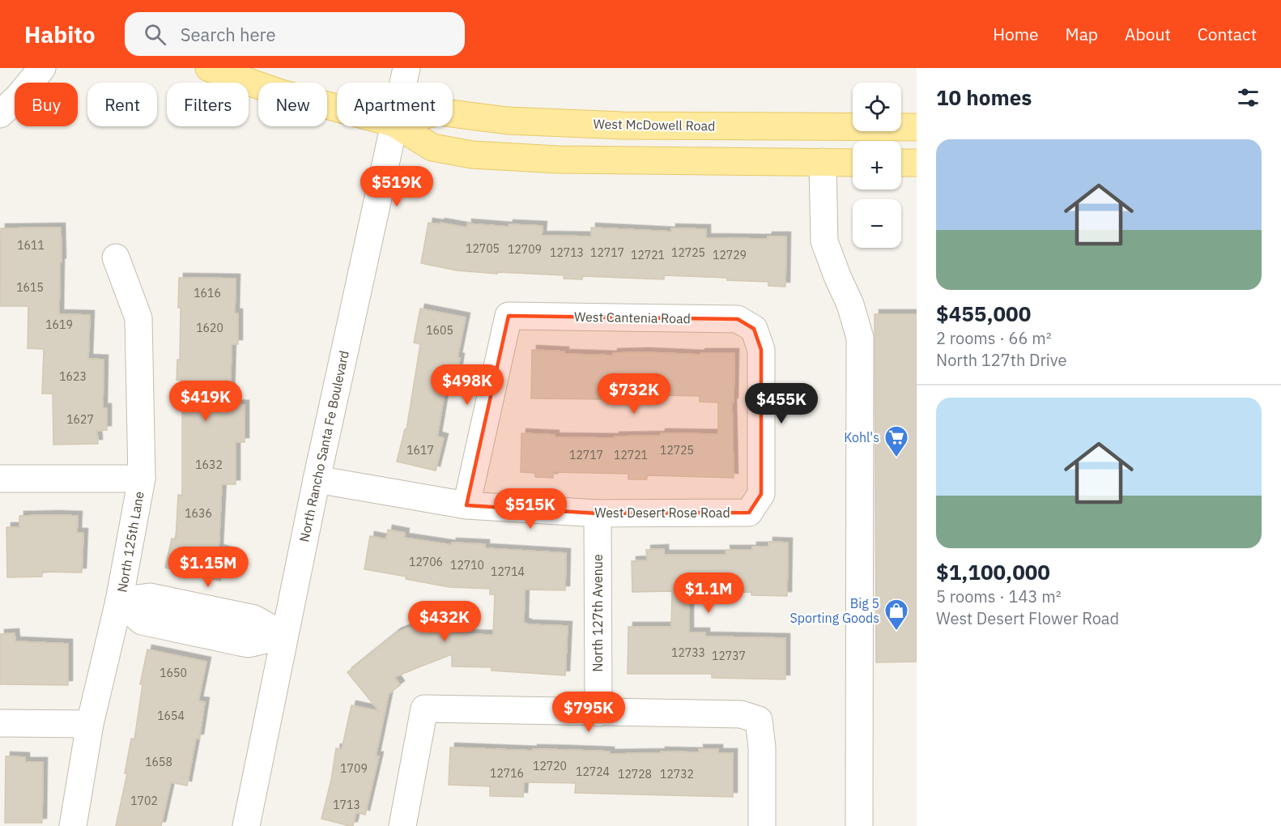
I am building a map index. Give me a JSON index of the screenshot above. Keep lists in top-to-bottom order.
{
  "streets": {
    "main road": ["West McDowell Road"],
    "street": [
      "West Cantenia Road",
      "North Rancho Santa Fe Boulevard",
      "West Desert Rose Road",
      "North 125th Lane",
      "North 127th Avenue"
    ]
  },
  "crossings": [
    ["West Cantenia Road", "West Desert Rose Road"],
    ["North Rancho Santa Fe Boulevard", "West Desert Rose Road"],
    ["West Desert Rose Road", "North 127th Avenue"]
  ],
  "places": {
    "supermarket": ["Kohl's"],
    "shop": ["Big 5 Sporting Goods"]
  },
  "house_numbers": [
    "1611",
    "12705",
    "12709",
    "12713",
    "12717",
    "12725",
    "12721",
    "12729",
    "1615",
    "1616",
    "1619",
    "1620",
    "1605",
    "1623",
    "1627",
    "1617",
    "12725",
    "12717",
    "12721",
    "1632",
    "1636",
    "12706",
    "12710",
    "12714",
    "12733",
    "12737",
    "1650",
    "1654",
    "1658",
    "12720",
    "1709",
    "12724",
    "12716",
    "12728",
    "12732",
    "1702",
    "1713"
  ],
  "page": {
    "header": "Habito",
    "search": "Search here",
    "nav": [
      "Home",
      "Map",
      "About",
      "Contact"
    ],
    "heading": "10 homes",
    "map_buttons": ["+", "−"],
    "chip": [
      "Buy",
      "Rent",
      "Filters",
      "New",
      "Apartment"
    ],
    "list": [
      {
        "name": "$455,000",
        "note": "2 rooms · 66 m² · North 127th Drive"
      },
      {
        "name": "$1,100,000",
        "note": "5 rooms · 143 m² · West Desert Flower Road"
      }
    ],
    "price": [
      "$519K",
      "$498K",
      "$732K",
      "$419K",
      "$455K",
      "$515K",
      "$1.15M",
      "$1.1M",
      "$432K",
      "$795K"
    ]
  }
}
